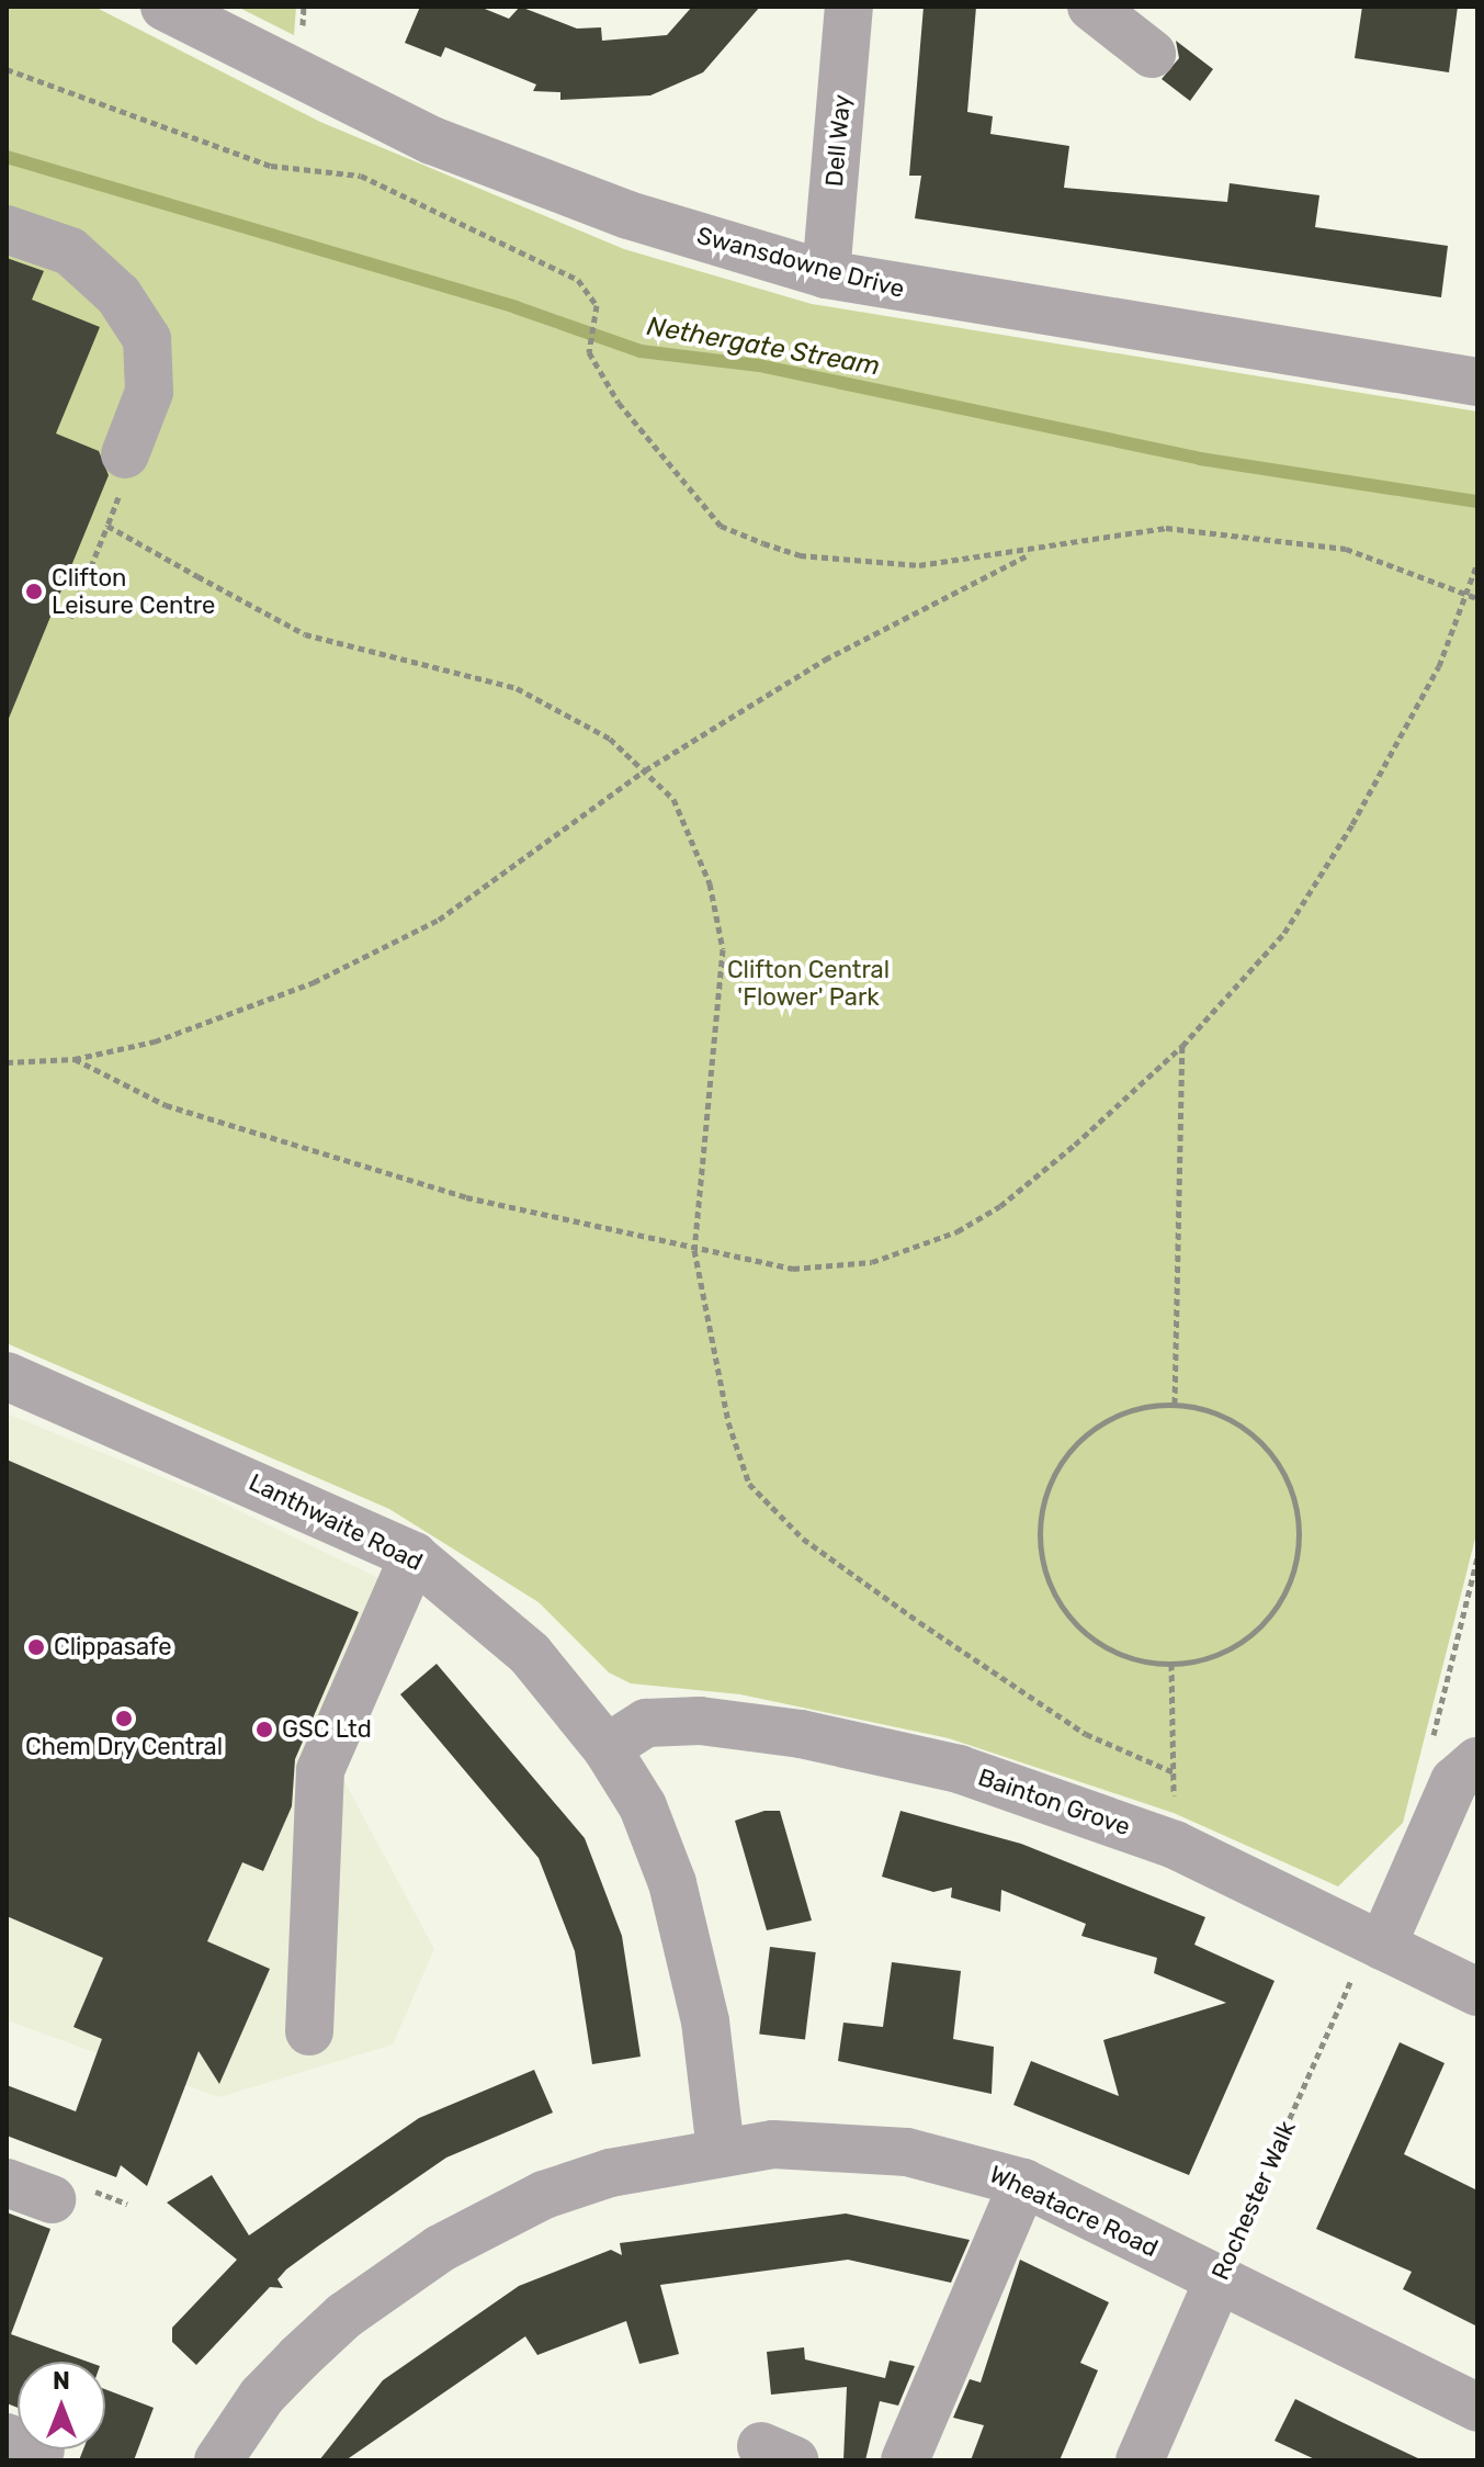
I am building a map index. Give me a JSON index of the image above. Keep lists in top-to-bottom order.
{
  "streets": {
    "street": [
      "Dell Way",
      "Swansdowne Drive",
      "Lanthwaite Road",
      "Bainton Grove",
      "Rochester Walk",
      "Wheatacre Road"
    ]
  },
  "crossings": [
    ["Dell Way", "Swansdowne Drive"],
    ["Lanthwaite Road", "Bainton Grove"],
    ["Lanthwaite Road", "Wheatacre Road"],
    ["Bainton Grove", "Rochester Walk"],
    ["Rochester Walk", "Wheatacre Road"]
  ],
  "water": ["Nethergate Stream"],
  "parks": ["Clifton Central 'Flower' Park"],
  "places": [
    "Clifton Leisure Centre",
    "Clippasafe",
    "Chem Dry Central",
    "GSC Ltd"
  ],
  "north": "top"
}
